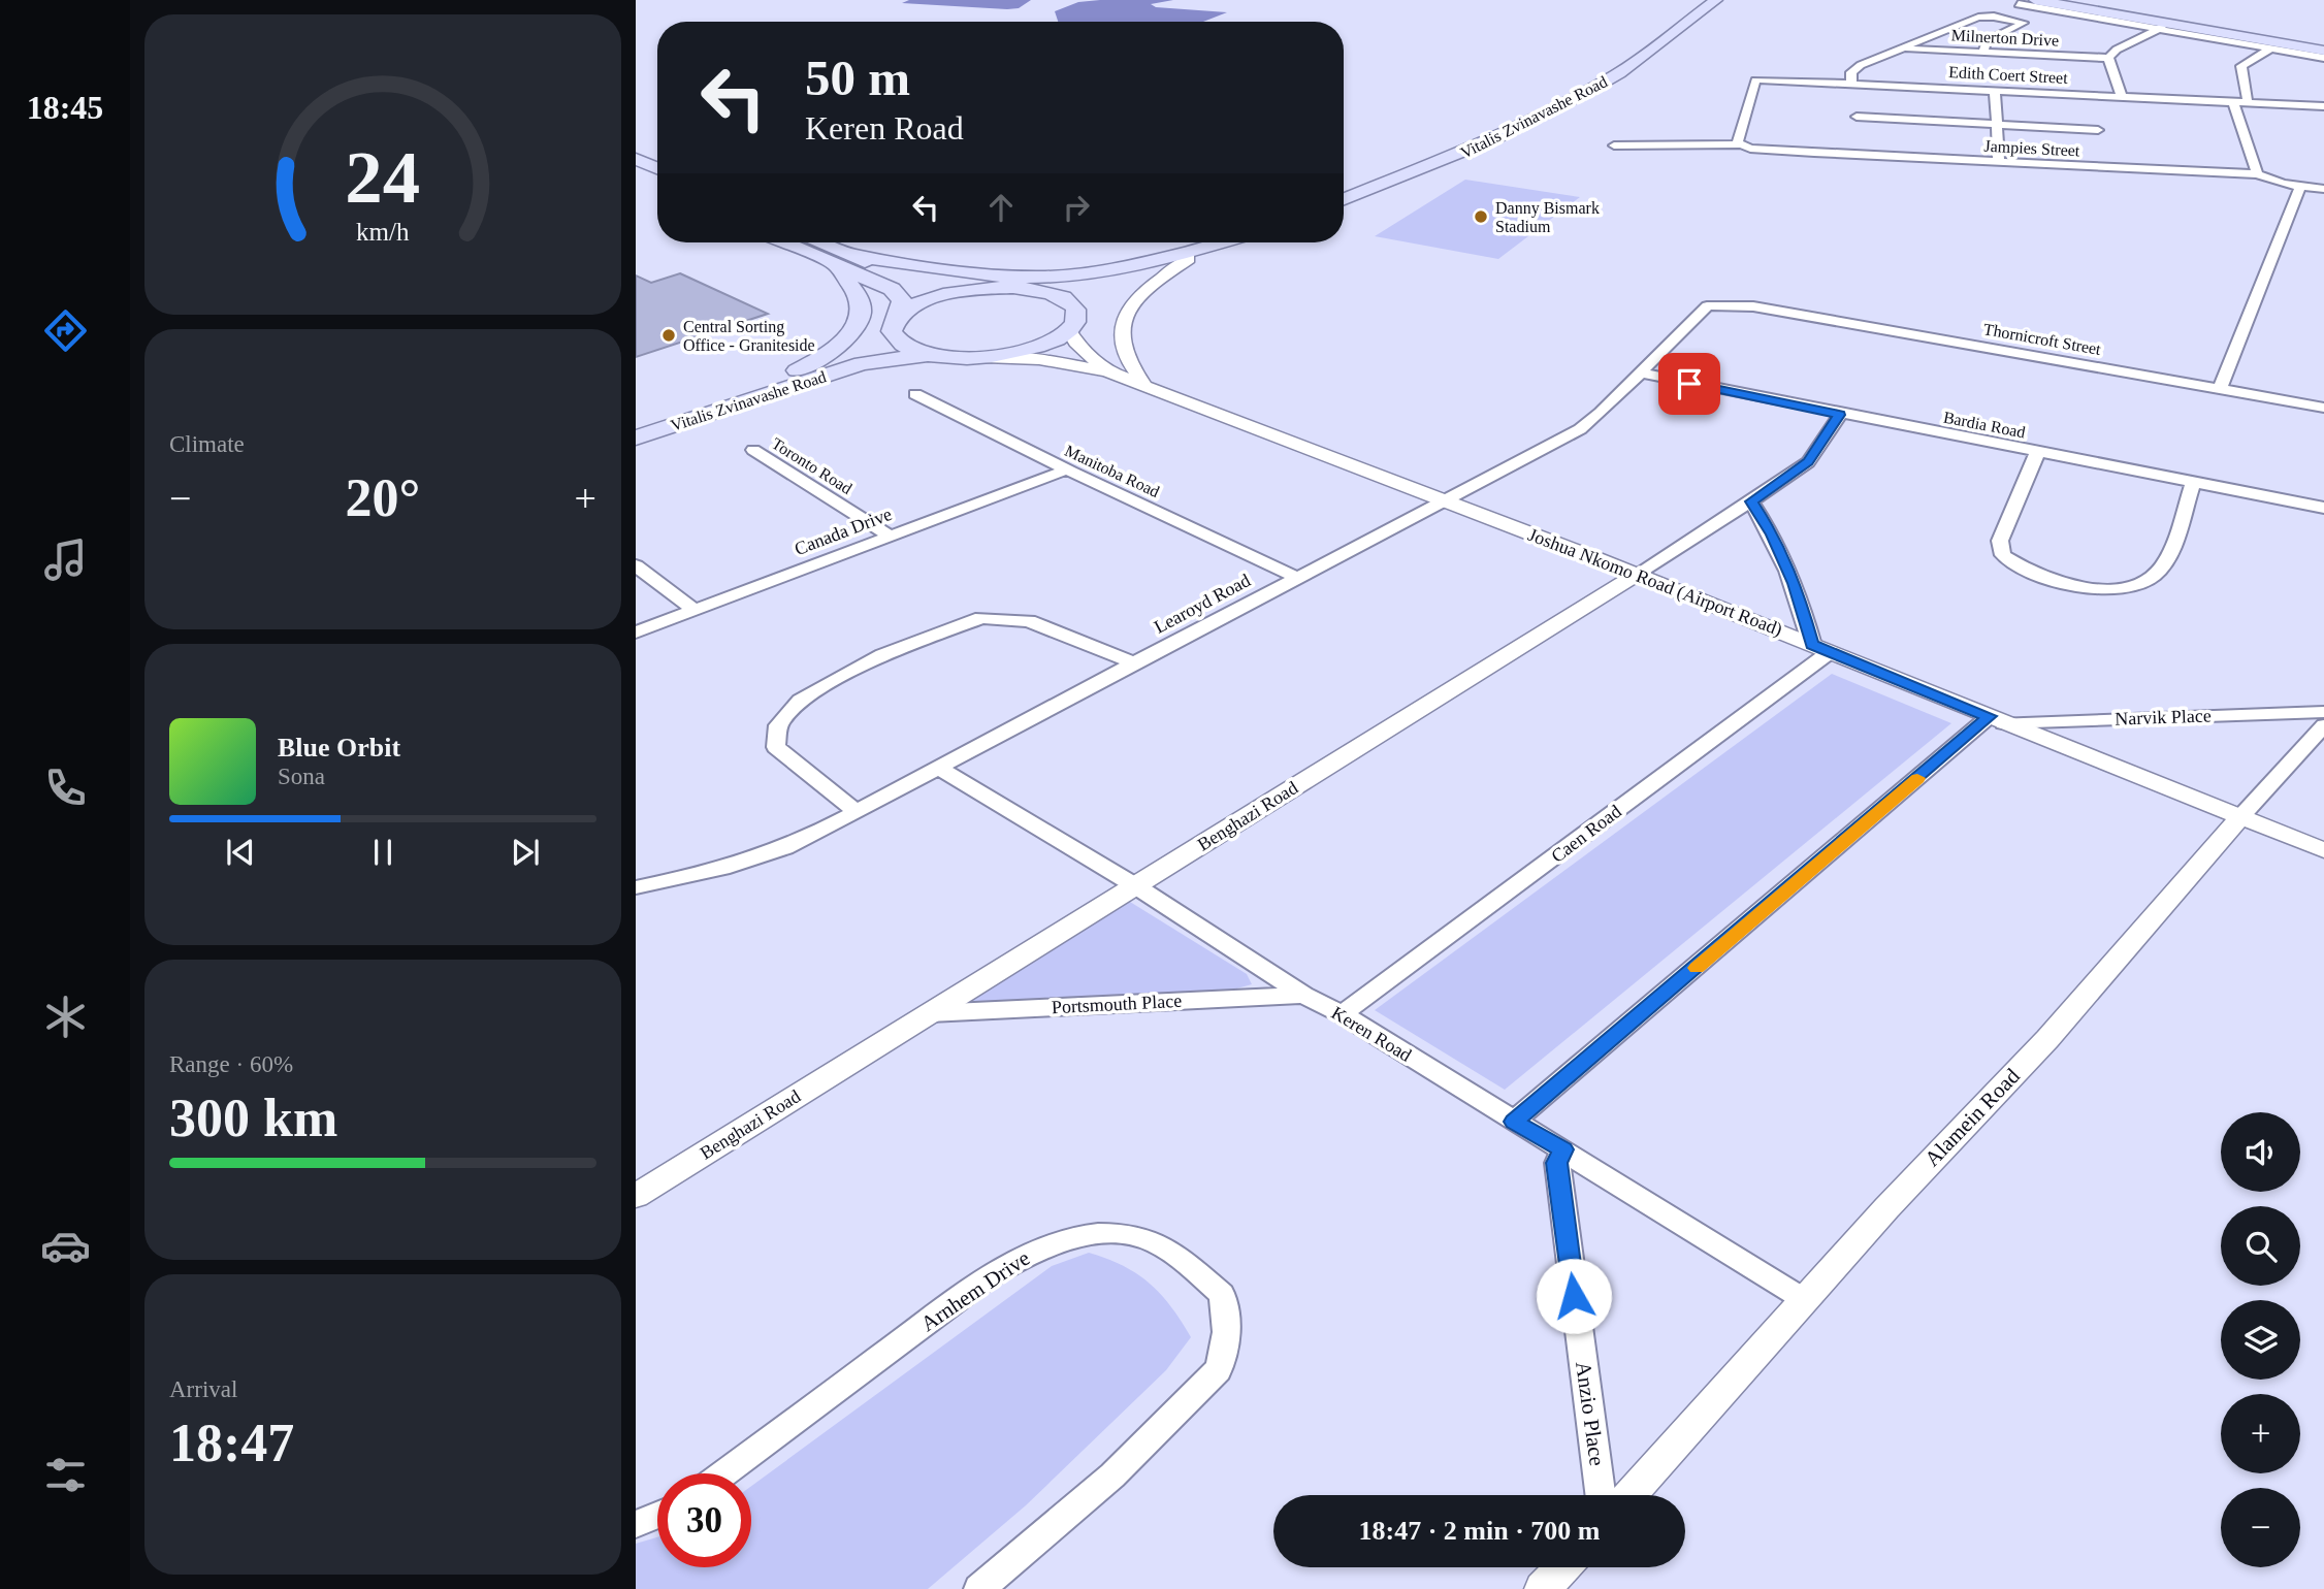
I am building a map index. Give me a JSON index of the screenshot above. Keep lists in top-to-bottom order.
{
  "streets": {
    "main road": ["Vitalis Zvinavashe Road"],
    "street": [
      "Milnerton Drive",
      "Edith Coert Street",
      "Jampies Street",
      "Thornicroft Street",
      "Bardia Road",
      "Toronto Road",
      "Manitoba Road",
      "Canada Drive",
      "Joshua Nkomo Road (Airport Road)",
      "Learoyd Road",
      "Narvik Place",
      "Benghazi Road",
      "Caen Road",
      "Portsmouth Place",
      "Keren Road",
      "Alamein Road",
      "Arnhem Drive",
      "Anzio Place"
    ]
  },
  "crossings": [
    ["Edith Coert Street", "Jampies Street"],
    ["Thornicroft Street", "Learoyd Road"],
    ["Bardia Road", "Learoyd Road"],
    ["Bardia Road", "Benghazi Road"],
    ["Toronto Road", "Canada Drive"],
    ["Manitoba Road", "Canada Drive"],
    ["Manitoba Road", "Learoyd Road"],
    ["Joshua Nkomo Road (Airport Road)", "Learoyd Road"],
    ["Joshua Nkomo Road (Airport Road)", "Narvik Place"],
    ["Joshua Nkomo Road (Airport Road)", "Benghazi Road"],
    ["Joshua Nkomo Road (Airport Road)", "Caen Road"],
    ["Joshua Nkomo Road (Airport Road)", "Alamein Road"],
    ["Learoyd Road", "Keren Road"],
    ["Benghazi Road", "Portsmouth Place"],
    ["Benghazi Road", "Keren Road"],
    ["Caen Road", "Keren Road"],
    ["Portsmouth Place", "Keren Road"],
    ["Keren Road", "Alamein Road"],
    ["Keren Road", "Anzio Place"]
  ],
  "places": ["Danny Bismark Stadium", "Central Sorting Office - Graniteside"],
  "page": {
    "tabs": "18:45",
    "turn": ["50 m", "Keren Road"],
    "tile": [
      "Climate",
      ["Range · 60%", "300 km"],
      ["Arrival", "18:47"]
    ],
    "heat": ["−", "20°", "+"],
    "song": ["Blue Orbit", "Sona"],
    "map_buttons": ["+", "−"],
    "limit": "30",
    "trip": "18:47 · 2 min · 700 m",
    "gauge": ["24", "km/h"]
  }
}
